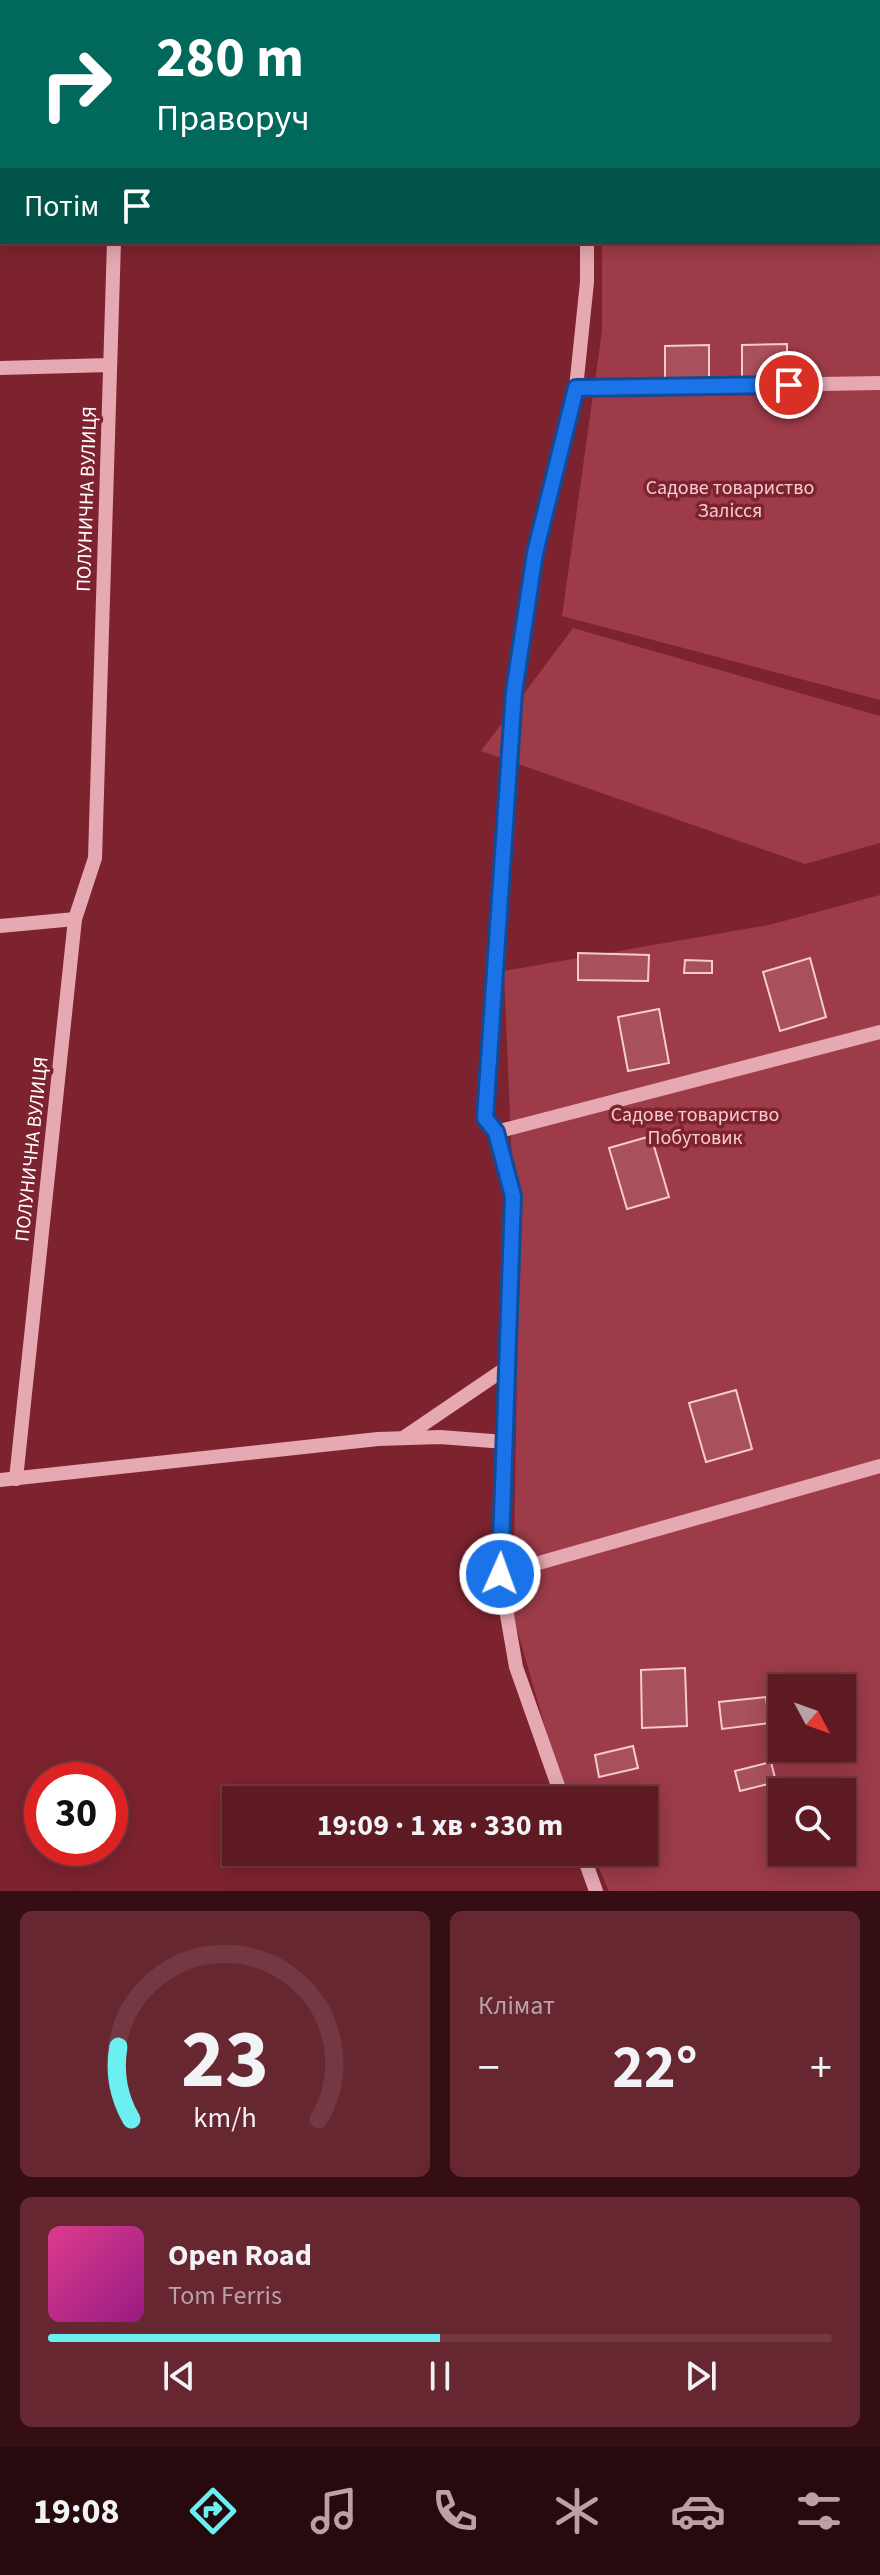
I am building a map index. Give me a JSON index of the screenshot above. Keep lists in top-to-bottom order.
{
  "streets": {
    "street": ["ПОЛУНИЧНА ВУЛИЦЯ"]
  },
  "parks": ["Садове товариство Залісся", "Садове товариство Побутовик"],
  "north": "bottom right",
  "page": {
    "turn": ["280 m", "Праворуч"],
    "then": "Потім",
    "limit": "30",
    "trip": "19:09 · 1 хв · 330 m",
    "tile": "Клімат",
    "heat": ["−", "22°", "+"],
    "song": ["Open Road", "Tom Ferris"],
    "tabs": "19:08",
    "gauge": ["23", "km/h"]
  }
}
